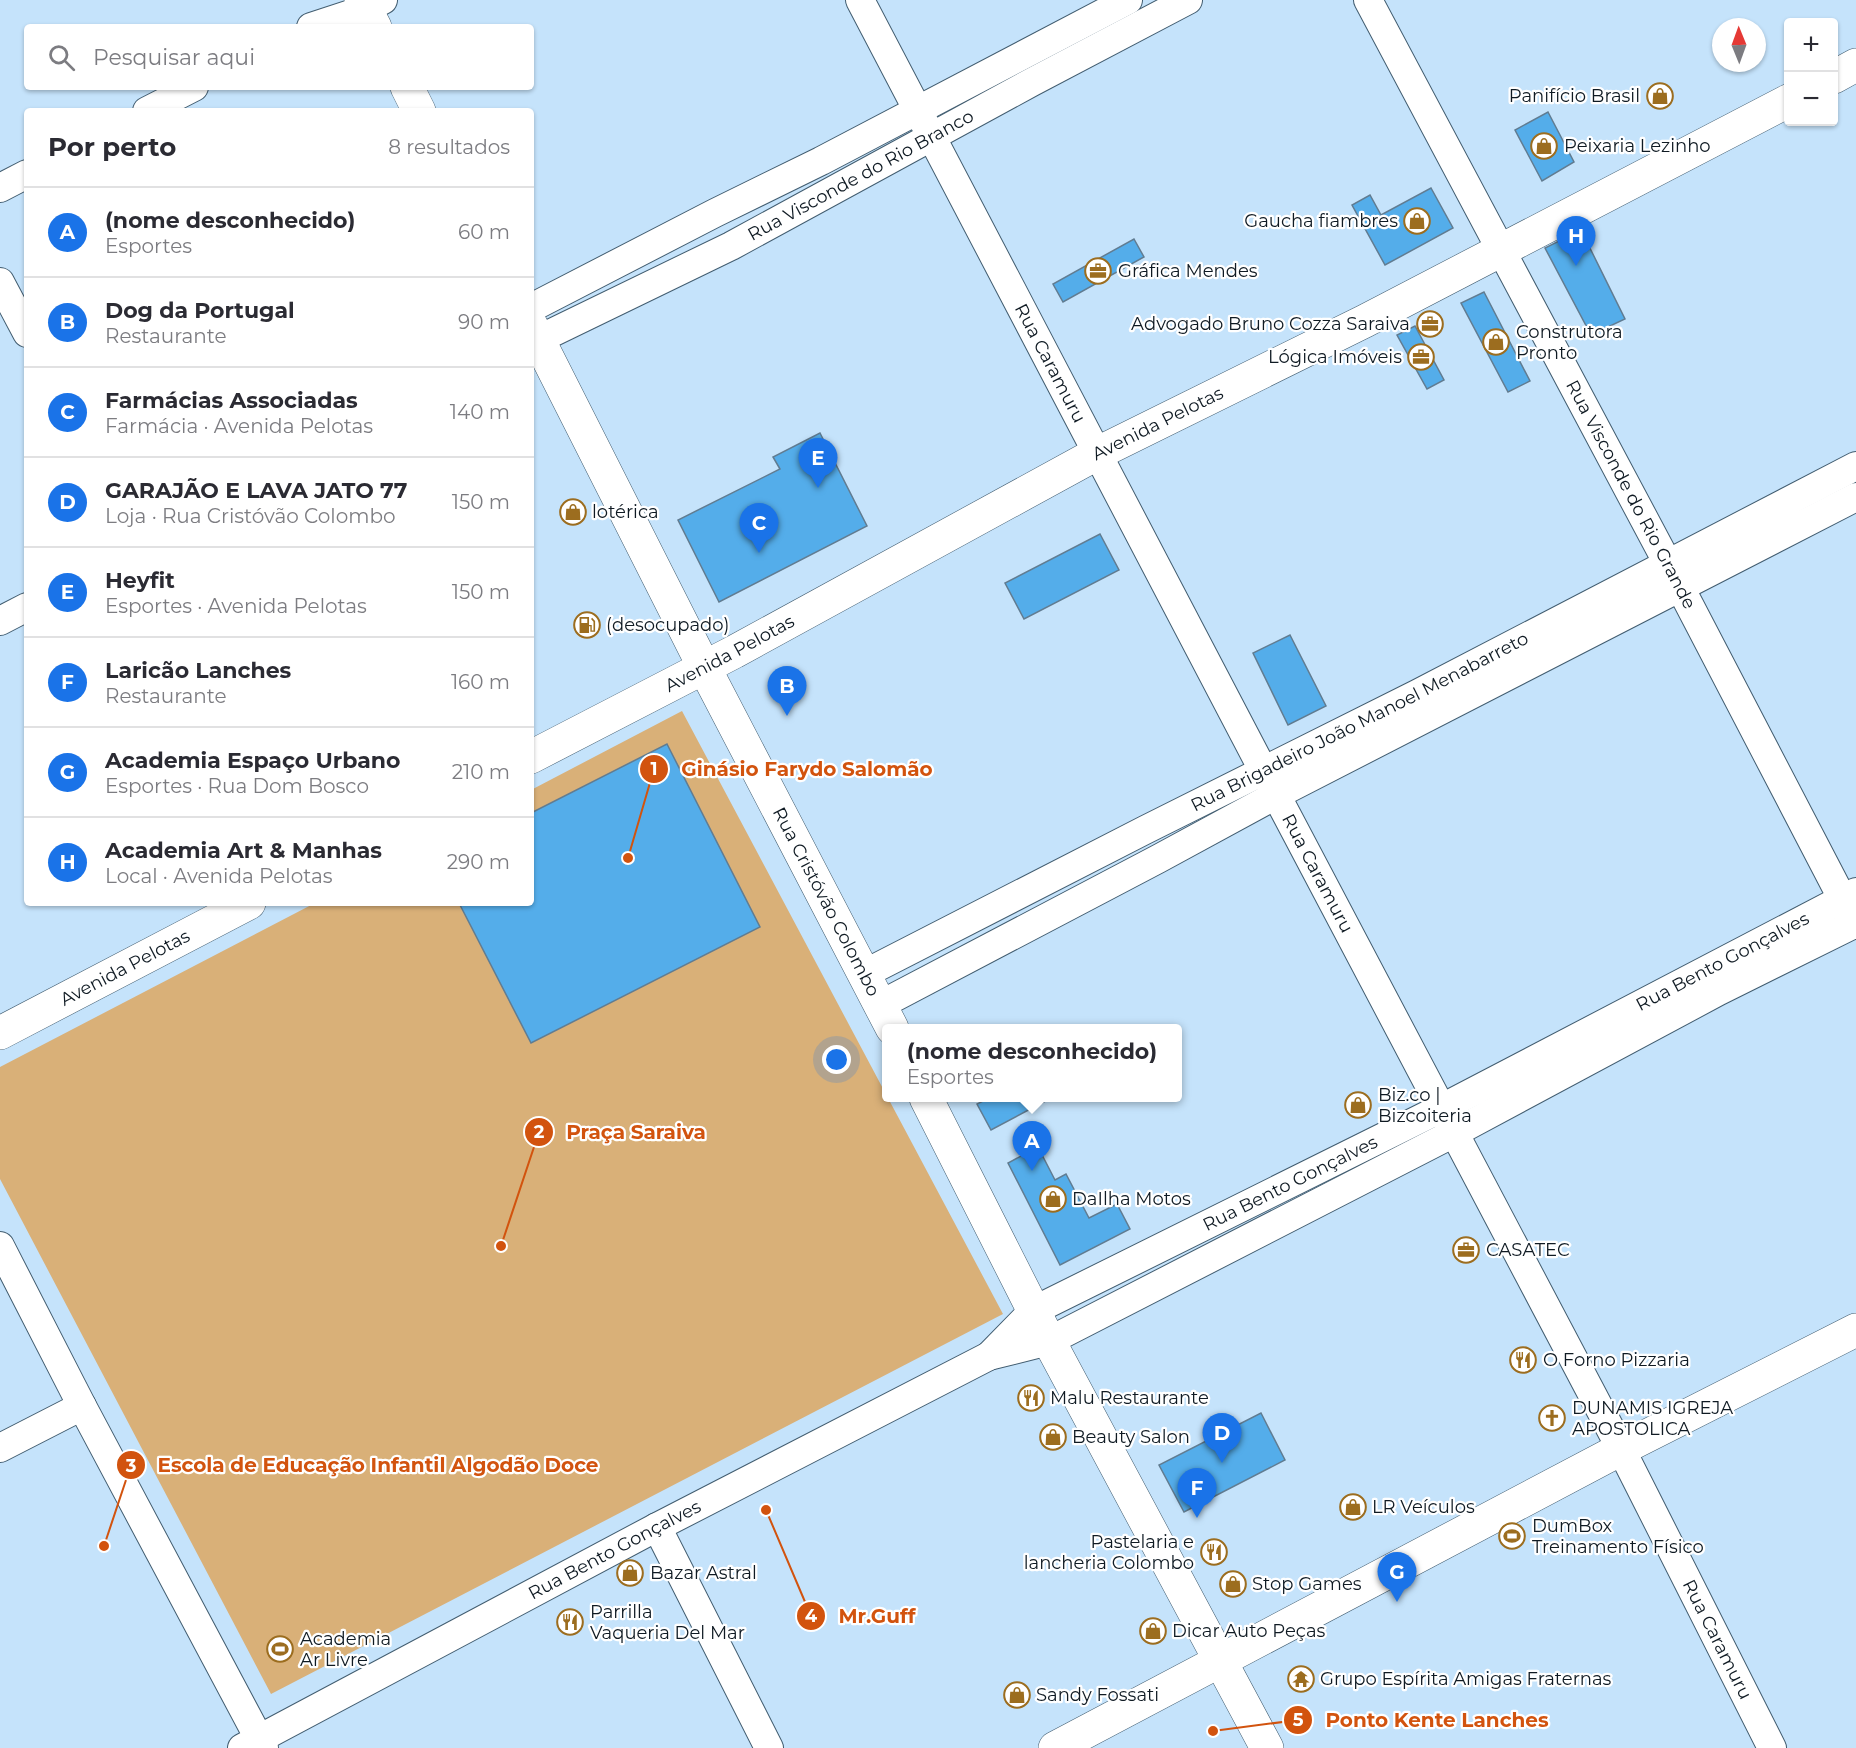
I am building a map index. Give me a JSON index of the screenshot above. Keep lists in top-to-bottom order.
{
  "streets": {
    "street": [
      "Rua Visconde do Rio Branco",
      "Rua Caramuru",
      "Avenida Pelotas",
      "Rua Visconde do Rio Grande",
      "Rua Brigadeiro João Manoel Menabarreto",
      "Rua Cristóvão Colombo",
      "Rua Bento Gonçalves"
    ]
  },
  "crossings": [
    ["Rua Visconde do Rio Branco", "Rua Caramuru"],
    ["Rua Visconde do Rio Branco", "Rua Cristóvão Colombo"],
    ["Rua Caramuru", "Avenida Pelotas"],
    ["Rua Caramuru", "Rua Brigadeiro João Manoel Menabarreto"],
    ["Rua Caramuru", "Rua Bento Gonçalves"],
    ["Avenida Pelotas", "Rua Visconde do Rio Grande"],
    ["Avenida Pelotas", "Rua Cristóvão Colombo"],
    ["Rua Visconde do Rio Grande", "Rua Brigadeiro João Manoel Menabarreto"],
    ["Rua Visconde do Rio Grande", "Rua Bento Gonçalves"],
    ["Rua Brigadeiro João Manoel Menabarreto", "Rua Cristóvão Colombo"]
  ],
  "places": {
    "shop": [
      "Panifício Brasil",
      "Peixaria Lezinho",
      "Gaucha fiambres",
      "Construtora Pronto",
      "lotérica",
      "Biz.co | Bizcoiteria",
      "DaIlha Motos",
      "Beauty Salon",
      "LR Veículos",
      "Bazar Astral",
      "Stop Games",
      "Dicar Auto Peças",
      "Sandy Fossati"
    ],
    "office": [
      "Gráfica Mendes",
      "Advogado Bruno Cozza Saraiva",
      "Lógica Imóveis",
      "CASATEC"
    ],
    "fuel station": ["(desocupado)"],
    "other": [
      "Ginásio Farydo Salomão",
      "Praça Saraiva",
      "Mr.Guff",
      "Escola de Educação Infantil Algodão Doce",
      "Ponto Kente Lanches"
    ],
    "restaurant": [
      "O Forno Pizzaria",
      "Malu Restaurante",
      "Pastelaria e lancheria Colombo",
      "Parrilla Vaqueria Del Mar"
    ],
    "church": ["DUNAMIS IGREJA APOSTOLICA"],
    "sports": ["DumBox Treinamento Físico", "Academia Ar Livre"],
    "temple": ["Grupo Espírita Amigas Fraternas"]
  },
  "north": "top",
  "page": {
    "map_buttons": ["+", "−"],
    "search": "Pesquisar aqui",
    "heading": ["Por perto", "8 resultados"],
    "list": [
      {
        "mark": "A",
        "name": "(nome desconhecido)",
        "note": "Esportes",
        "value": "60 m"
      },
      {
        "mark": "B",
        "name": "Dog da Portugal",
        "note": "Restaurante",
        "value": "90 m"
      },
      {
        "mark": "C",
        "name": "Farmácias Associadas",
        "note": "Farmácia · Avenida Pelotas",
        "value": "140 m"
      },
      {
        "mark": "D",
        "name": "GARAJÃO E LAVA JATO 77",
        "note": "Loja · Rua Cristóvão Colombo",
        "value": "150 m"
      },
      {
        "mark": "E",
        "name": "Heyfit",
        "note": "Esportes · Avenida Pelotas",
        "value": "150 m"
      },
      {
        "mark": "F",
        "name": "Laricão Lanches",
        "note": "Restaurante",
        "value": "160 m"
      },
      {
        "mark": "G",
        "name": "Academia Espaço Urbano",
        "note": "Esportes · Rua Dom Bosco",
        "value": "210 m"
      },
      {
        "mark": "H",
        "name": "Academia Art & Manhas",
        "note": "Local · Avenida Pelotas",
        "value": "290 m"
      }
    ],
    "pins": [
      "H",
      "E",
      "C",
      "B",
      "A",
      "D",
      "F",
      "G"
    ],
    "popup": ["(nome desconhecido)", "Esportes"]
  }
}
